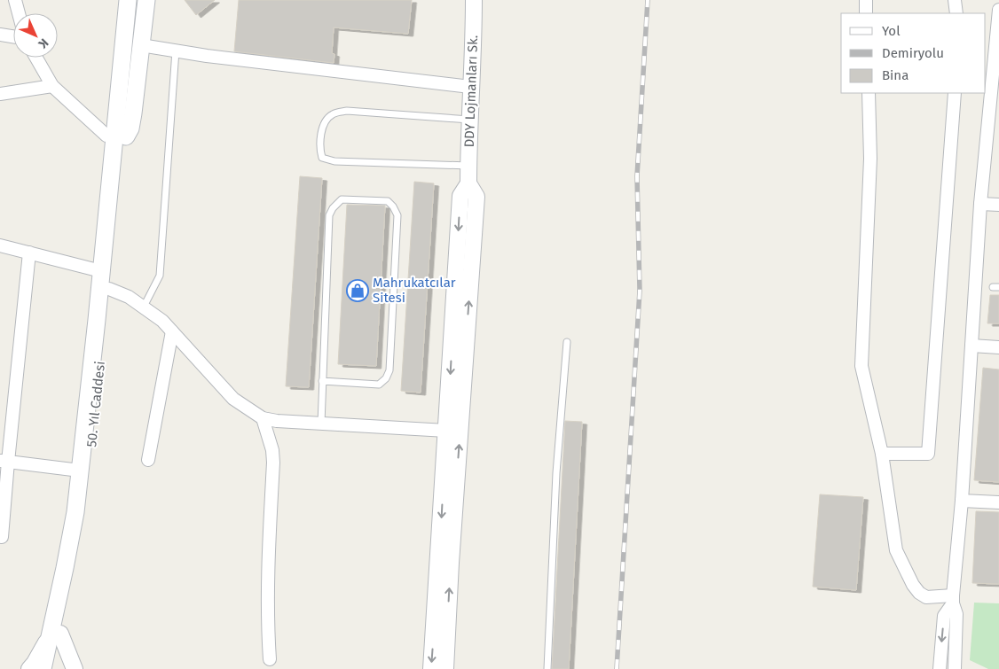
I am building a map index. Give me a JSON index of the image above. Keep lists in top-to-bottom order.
{
  "streets": {
    "main road": ["50. Yıl Caddesi"],
    "street": ["DDY Lojmanları Sk."]
  },
  "places": {
    "shop": ["Mahrukatcılar Sitesi"]
  },
  "legend": ["Yol", "Demiryolu", "Bina"],
  "north": "bottom right"
}
